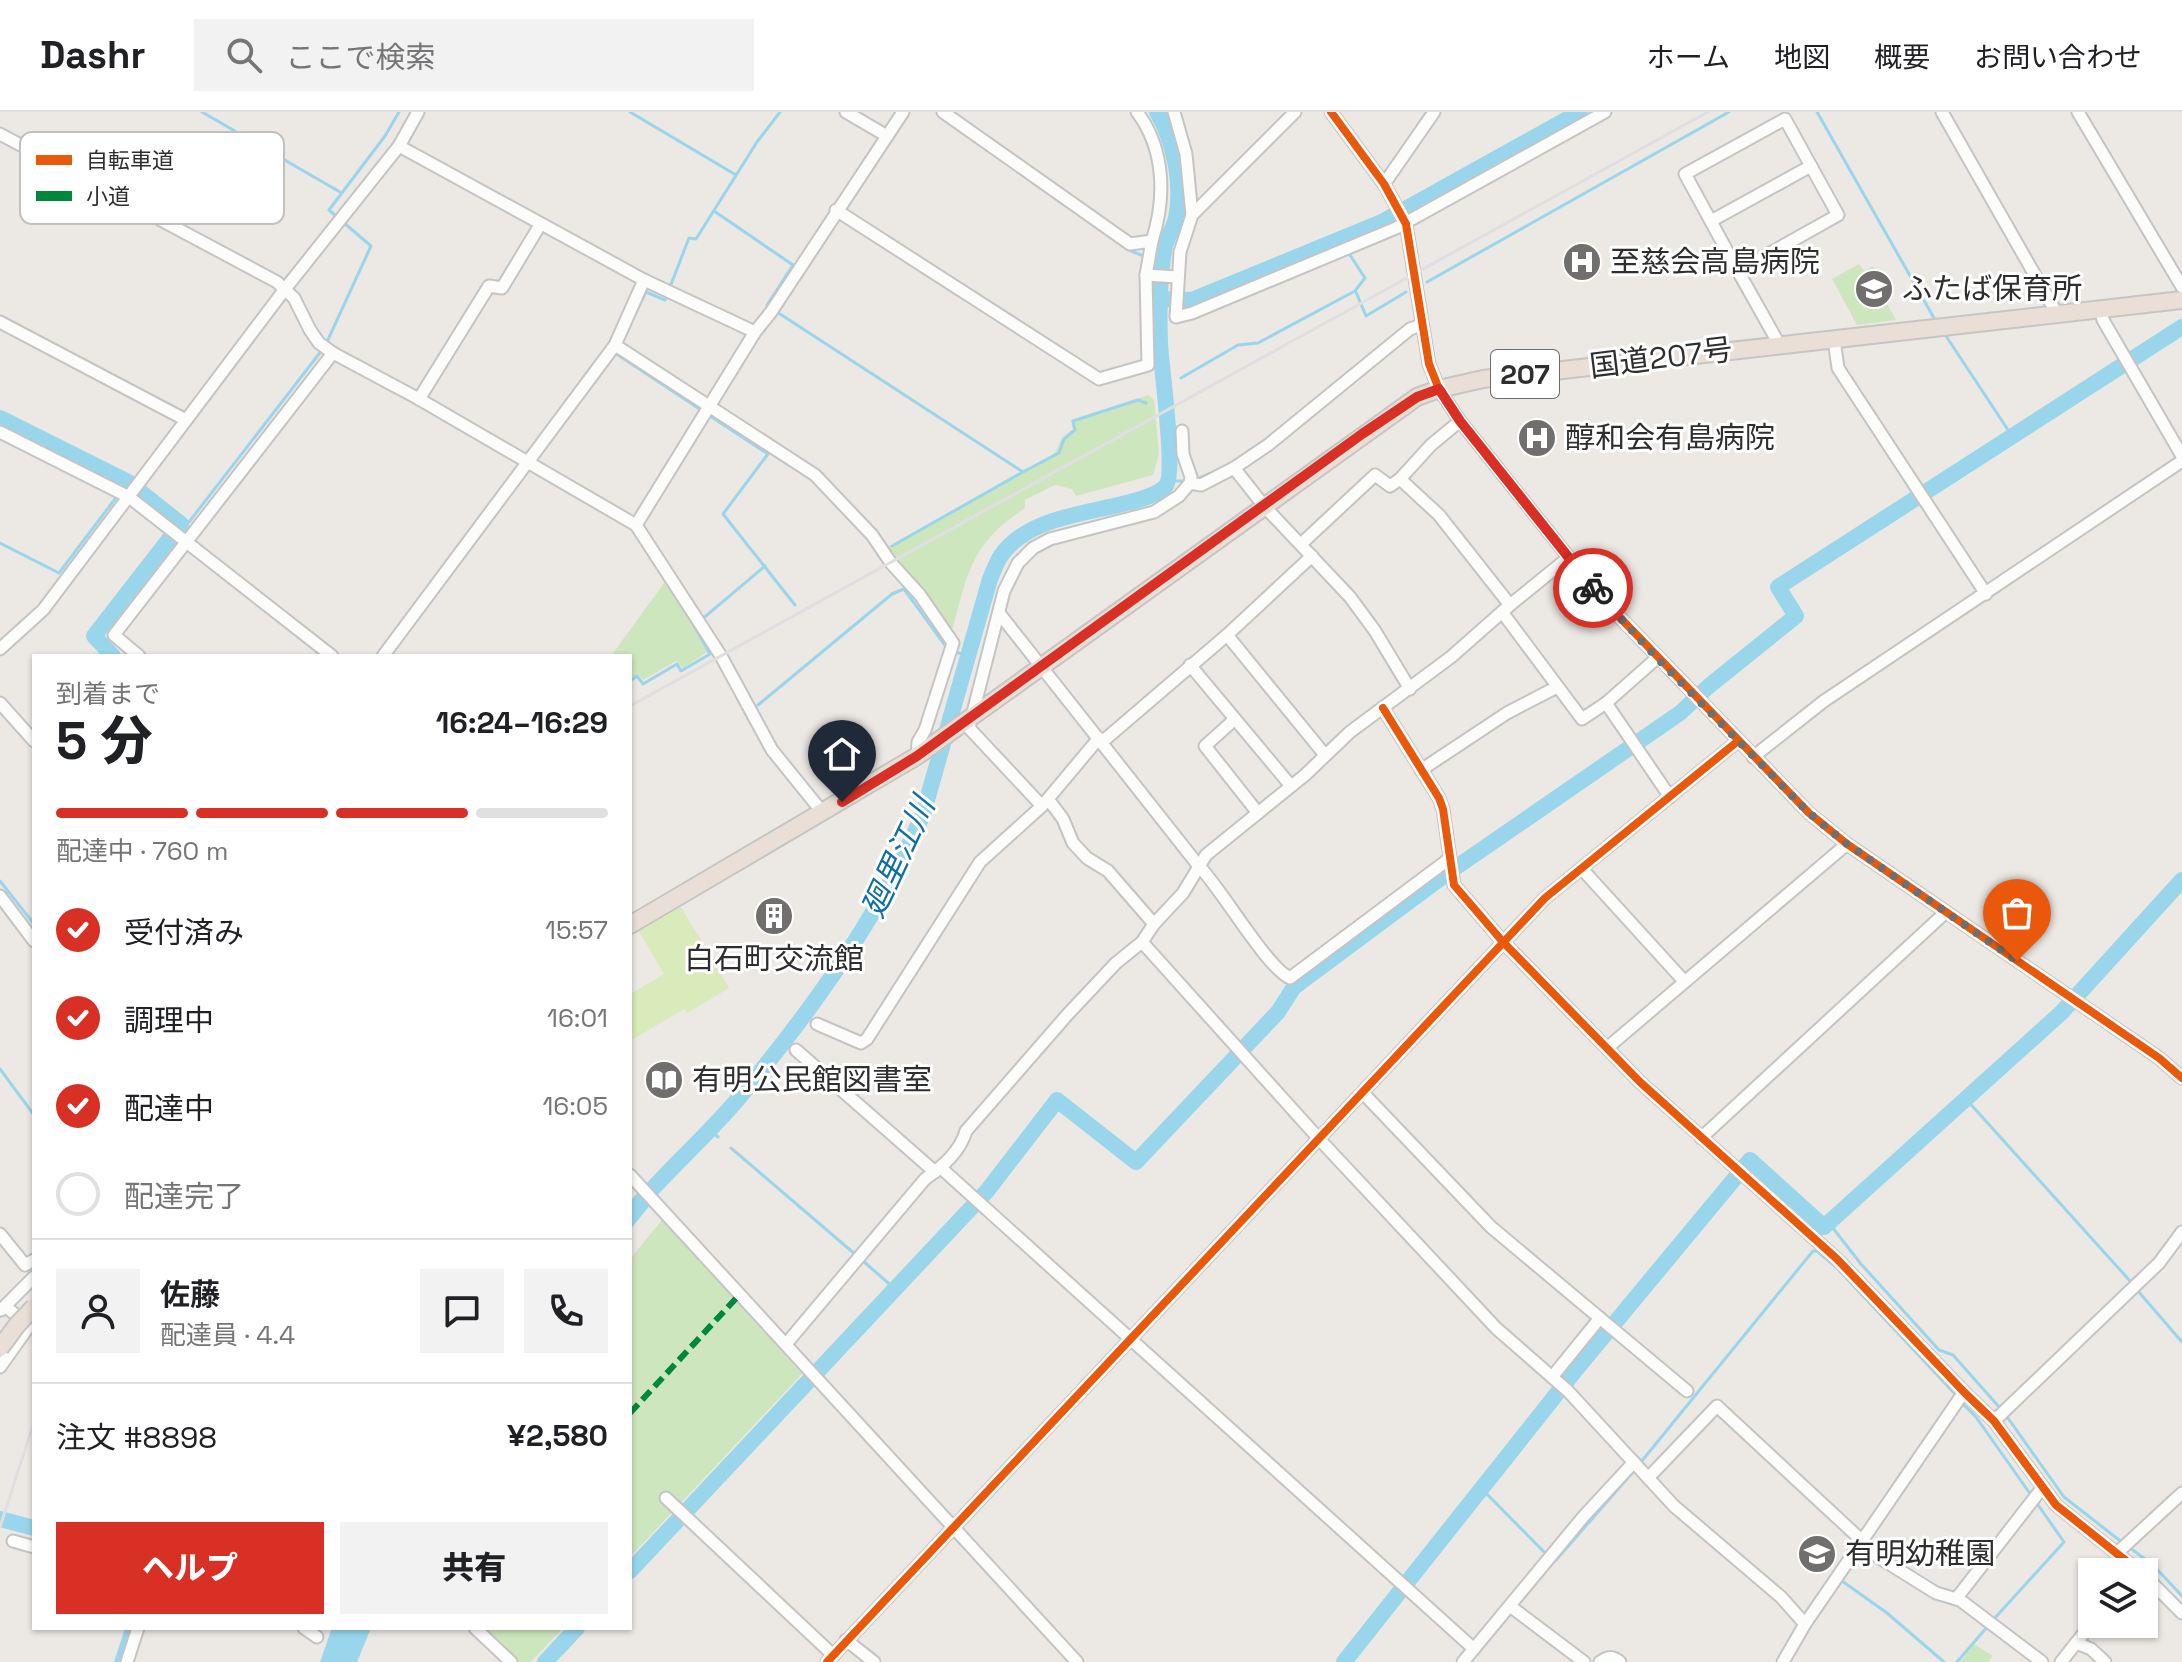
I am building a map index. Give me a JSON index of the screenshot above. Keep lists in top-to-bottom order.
{
  "streets": {
    "highway": ["国道207号", "207"]
  },
  "water": ["廻里江川"],
  "places": {
    "hospital": ["至慈会高島病院", "醇和会有島病院"],
    "school or university": ["ふたば保育所", "有明幼稚園"],
    "building": ["白石町交流館"],
    "library": ["有明公民館図書室"]
  },
  "legend": ["自転車道", "小道"],
  "page": {
    "header": "Dashr",
    "search": "ここで検索",
    "nav": [
      "ホーム",
      "地図",
      "概要",
      "お問い合わせ"
    ],
    "heading": ["5 分", "到着まで", "16:24–16:29"],
    "panel": [
      "佐藤",
      "配達員 · 4.4",
      "注文 #8898",
      "¥2,580"
    ],
    "bar": "配達中 · 760 m",
    "list": [
      ["受付済み", "15:57"],
      ["調理中", "16:01"],
      ["配達中", "16:05"],
      "配達完了"
    ],
    "buttons": ["ヘルプ", "共有"]
  }
}
